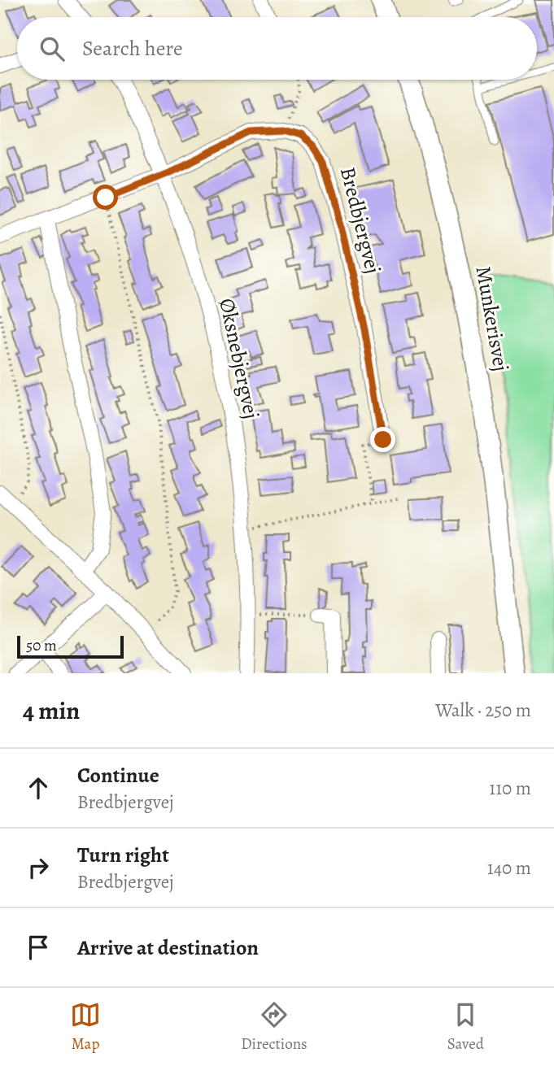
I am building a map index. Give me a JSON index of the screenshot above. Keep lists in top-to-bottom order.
{
  "streets": {
    "main road": ["Munkerisvej"],
    "street": ["Bredbjergvej", "Øksnebjergvej"]
  },
  "crossings": [
    ["Bredbjergvej", "Øksnebjergvej"]
  ],
  "scale_bar": "50 m",
  "page": {
    "search": "Search here",
    "scale": "50 m",
    "heading": ["4 min", "Walk · 250 m"],
    "list": [
      ["Continue", "Bredbjergvej", "110 m"],
      ["Turn right", "Bredbjergvej", "140 m"],
      "Arrive at destination"
    ],
    "nav": ["Map", "Directions", "Saved"]
  }
}
